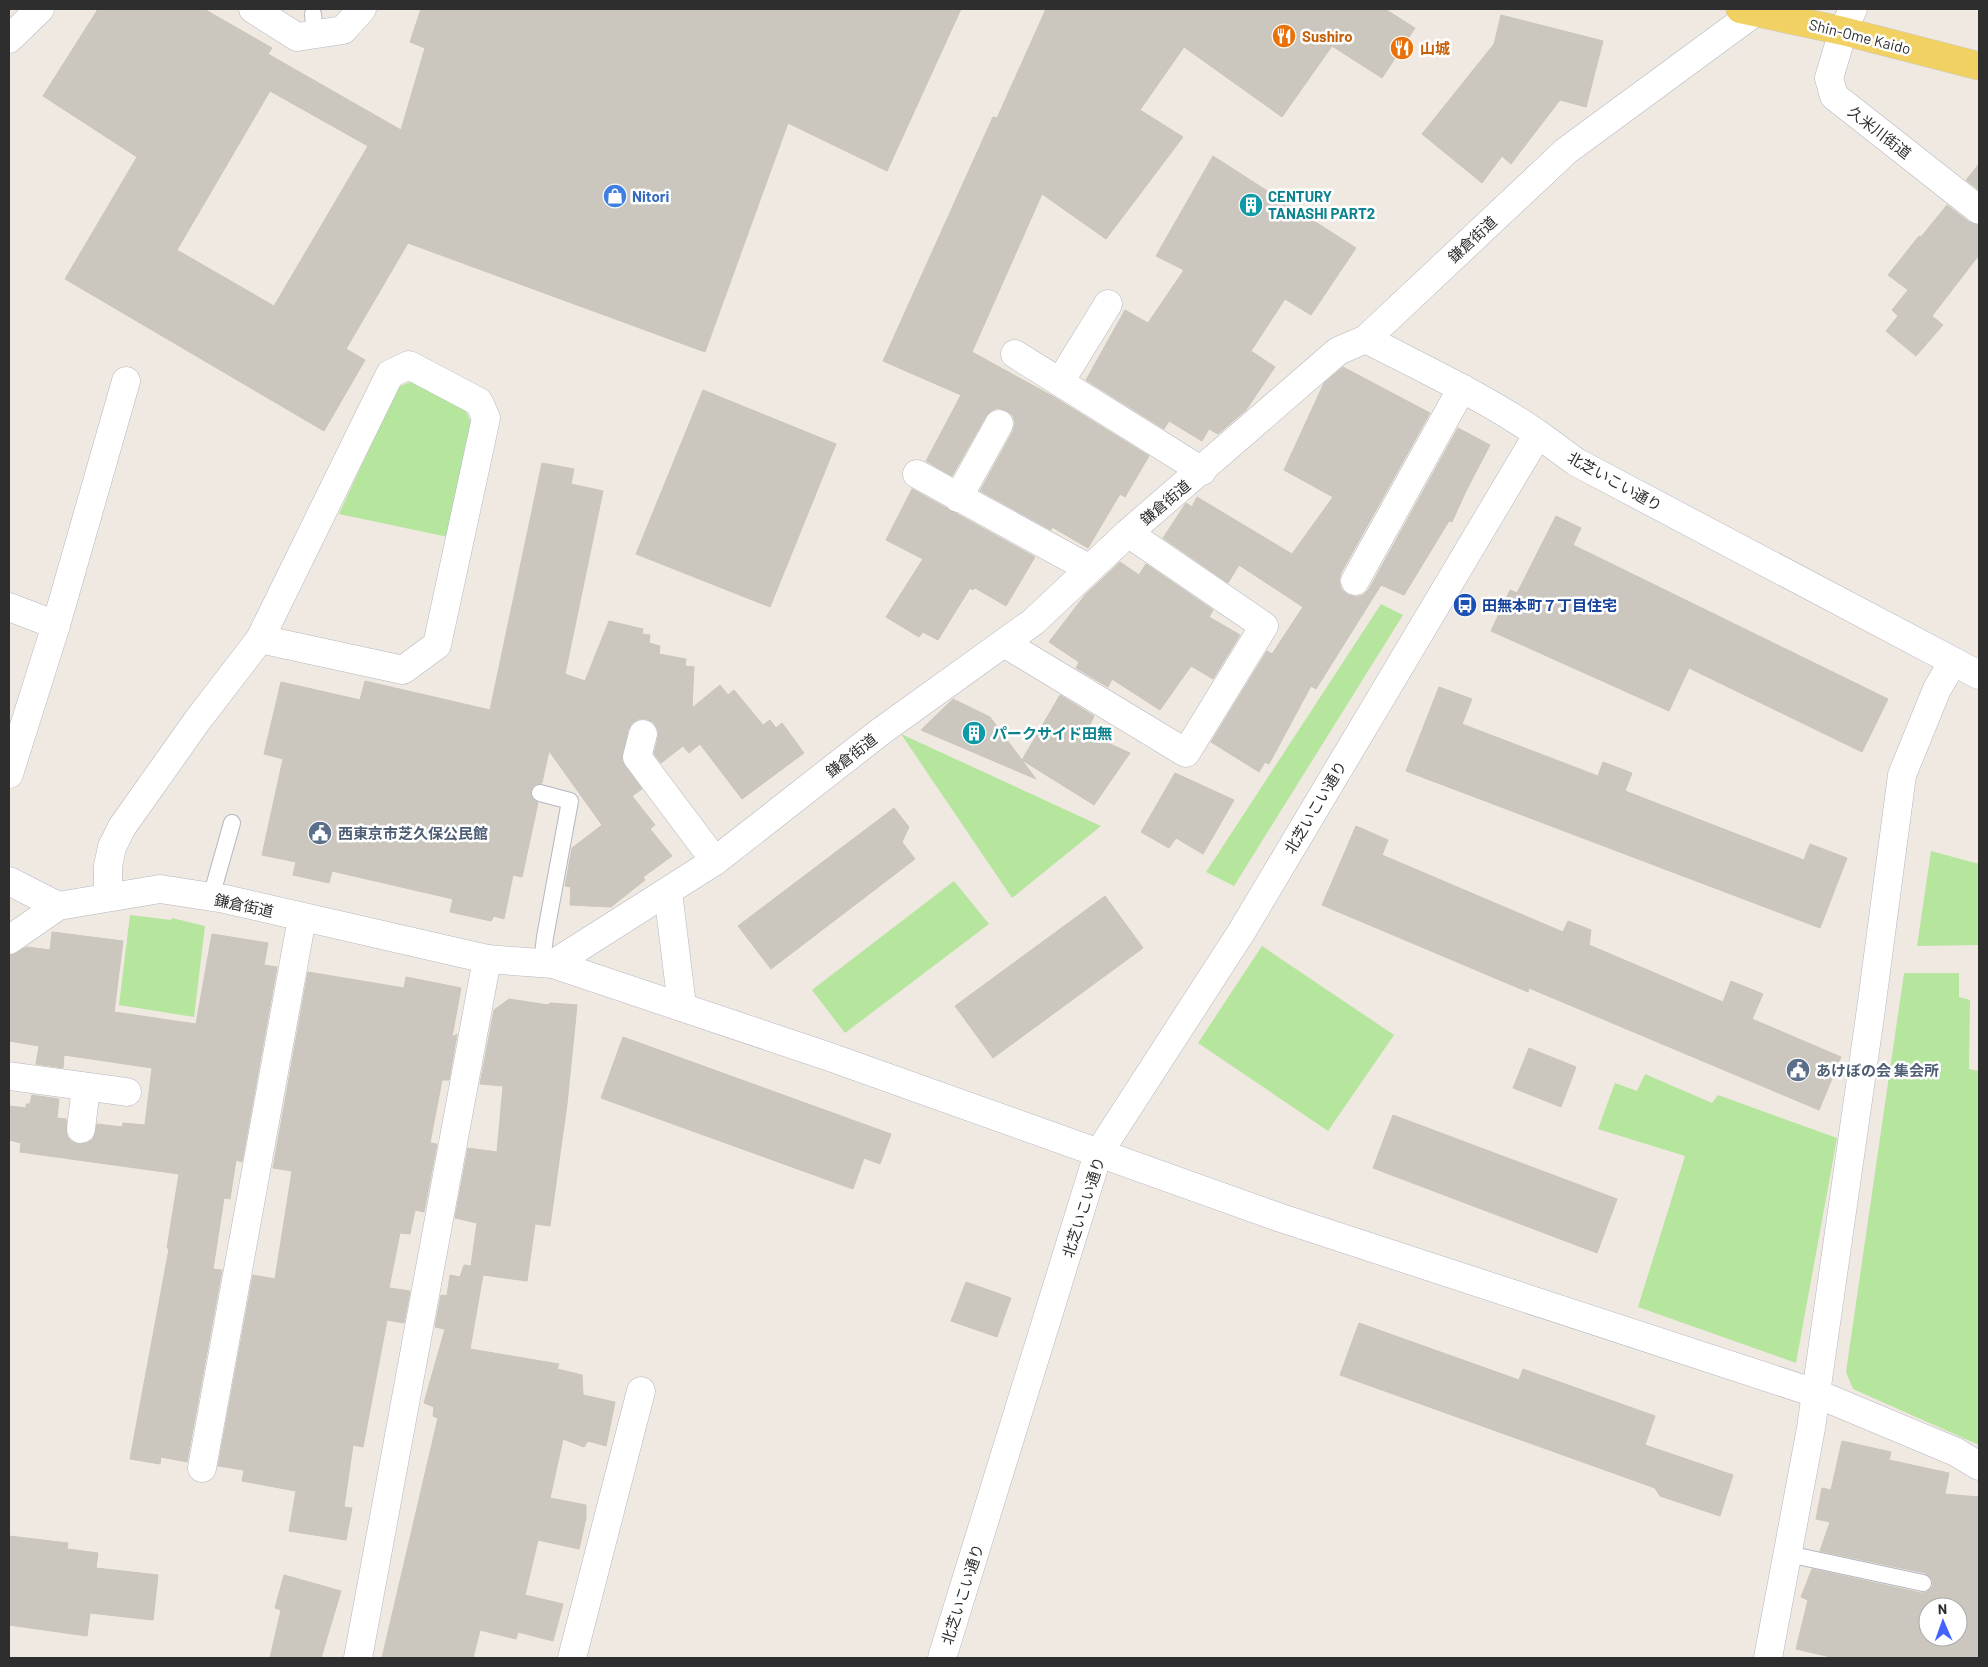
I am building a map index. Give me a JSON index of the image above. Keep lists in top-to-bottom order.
{
  "streets": {
    "main road": ["Shin-Ome Kaido"],
    "street": ["久米川街道", "鎌倉街道", "北芝いこい通り"]
  },
  "crossings": [
    ["Shin-Ome Kaido", "久米川街道"],
    ["Shin-Ome Kaido", "鎌倉街道"],
    ["鎌倉街道", "北芝いこい通り"]
  ],
  "places": {
    "restaurant": ["Sushiro", "山城"],
    "shop": ["Nitori"],
    "building": ["CENTURY TANASHI PART2", "パークサイド田無"],
    "bus stop": ["田無本町７丁目住宅"],
    "public building": ["西東京市芝久保公民館", "あけぼの会 集会所"]
  },
  "north": "top"
}
